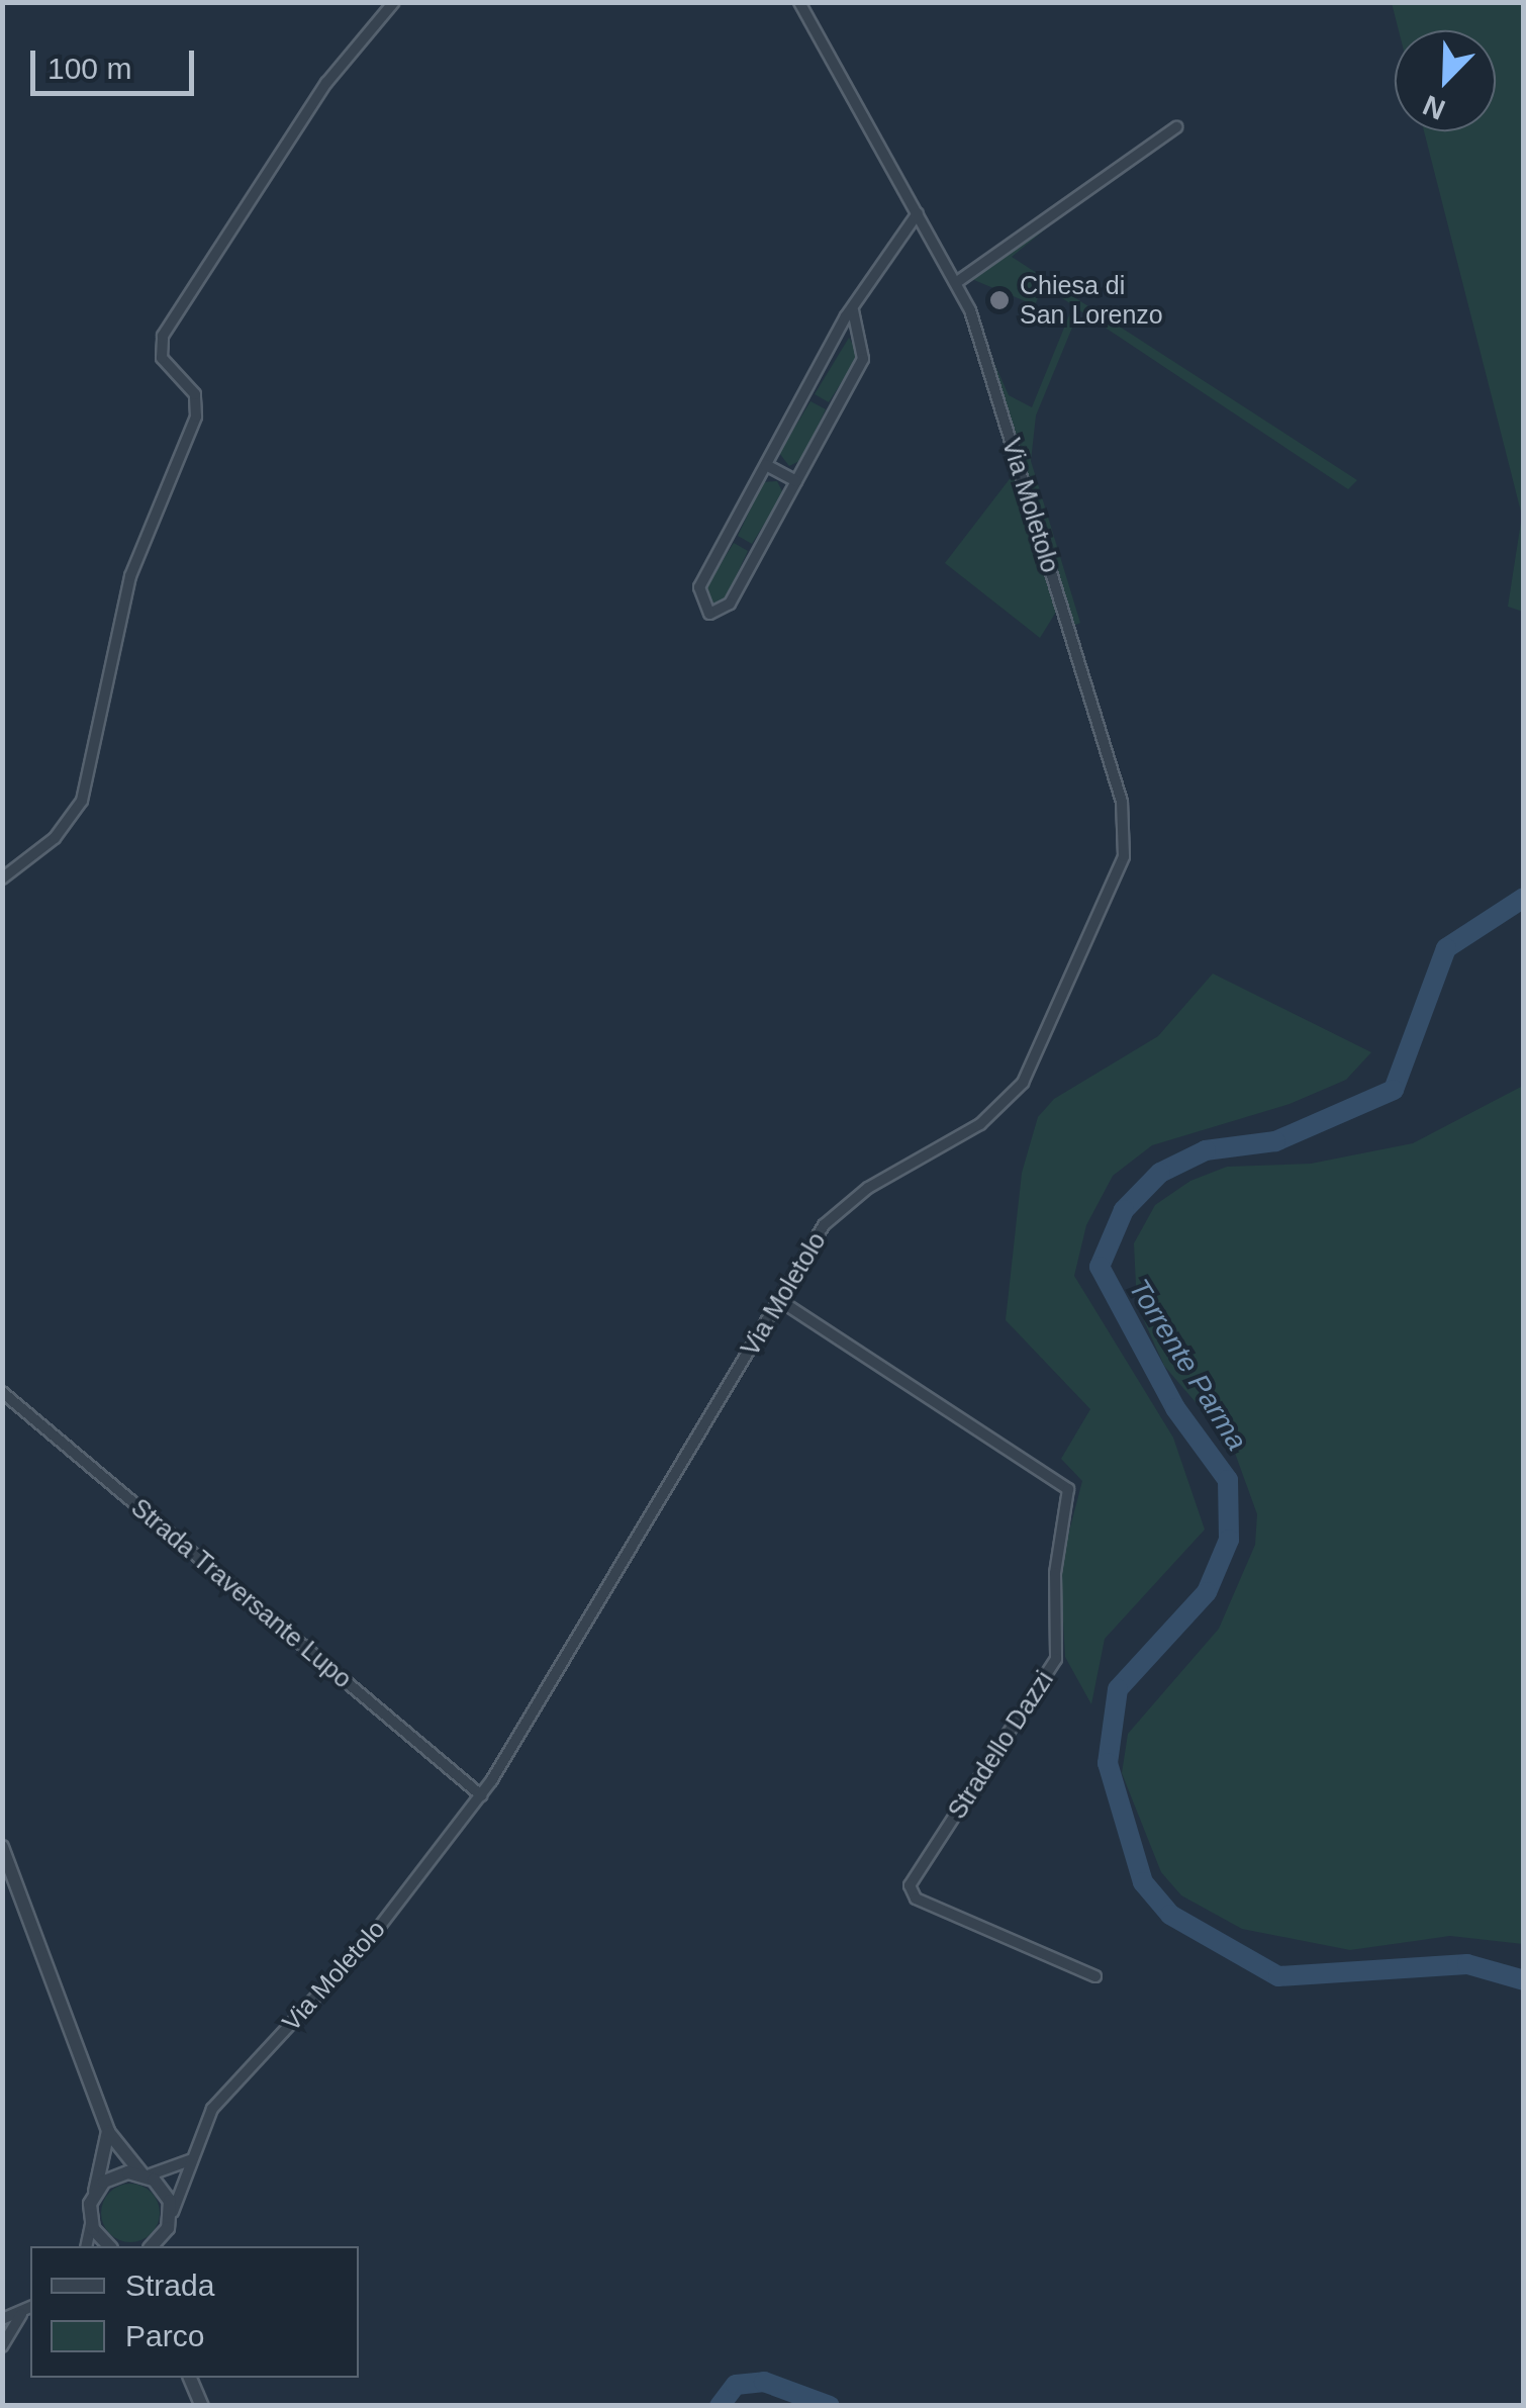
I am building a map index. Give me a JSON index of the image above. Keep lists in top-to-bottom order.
{
  "streets": {
    "street": ["Via Moletolo", "Strada Traversante Lupo", "Stradello Dazzi"]
  },
  "crossings": [
    ["Via Moletolo", "Strada Traversante Lupo"],
    ["Via Moletolo", "Stradello Dazzi"]
  ],
  "water": ["Torrente Parma"],
  "places": ["Chiesa di San Lorenzo"],
  "legend": ["Strada", "Parco"],
  "scale_bar": "100 m",
  "north": "bottom left"
}
